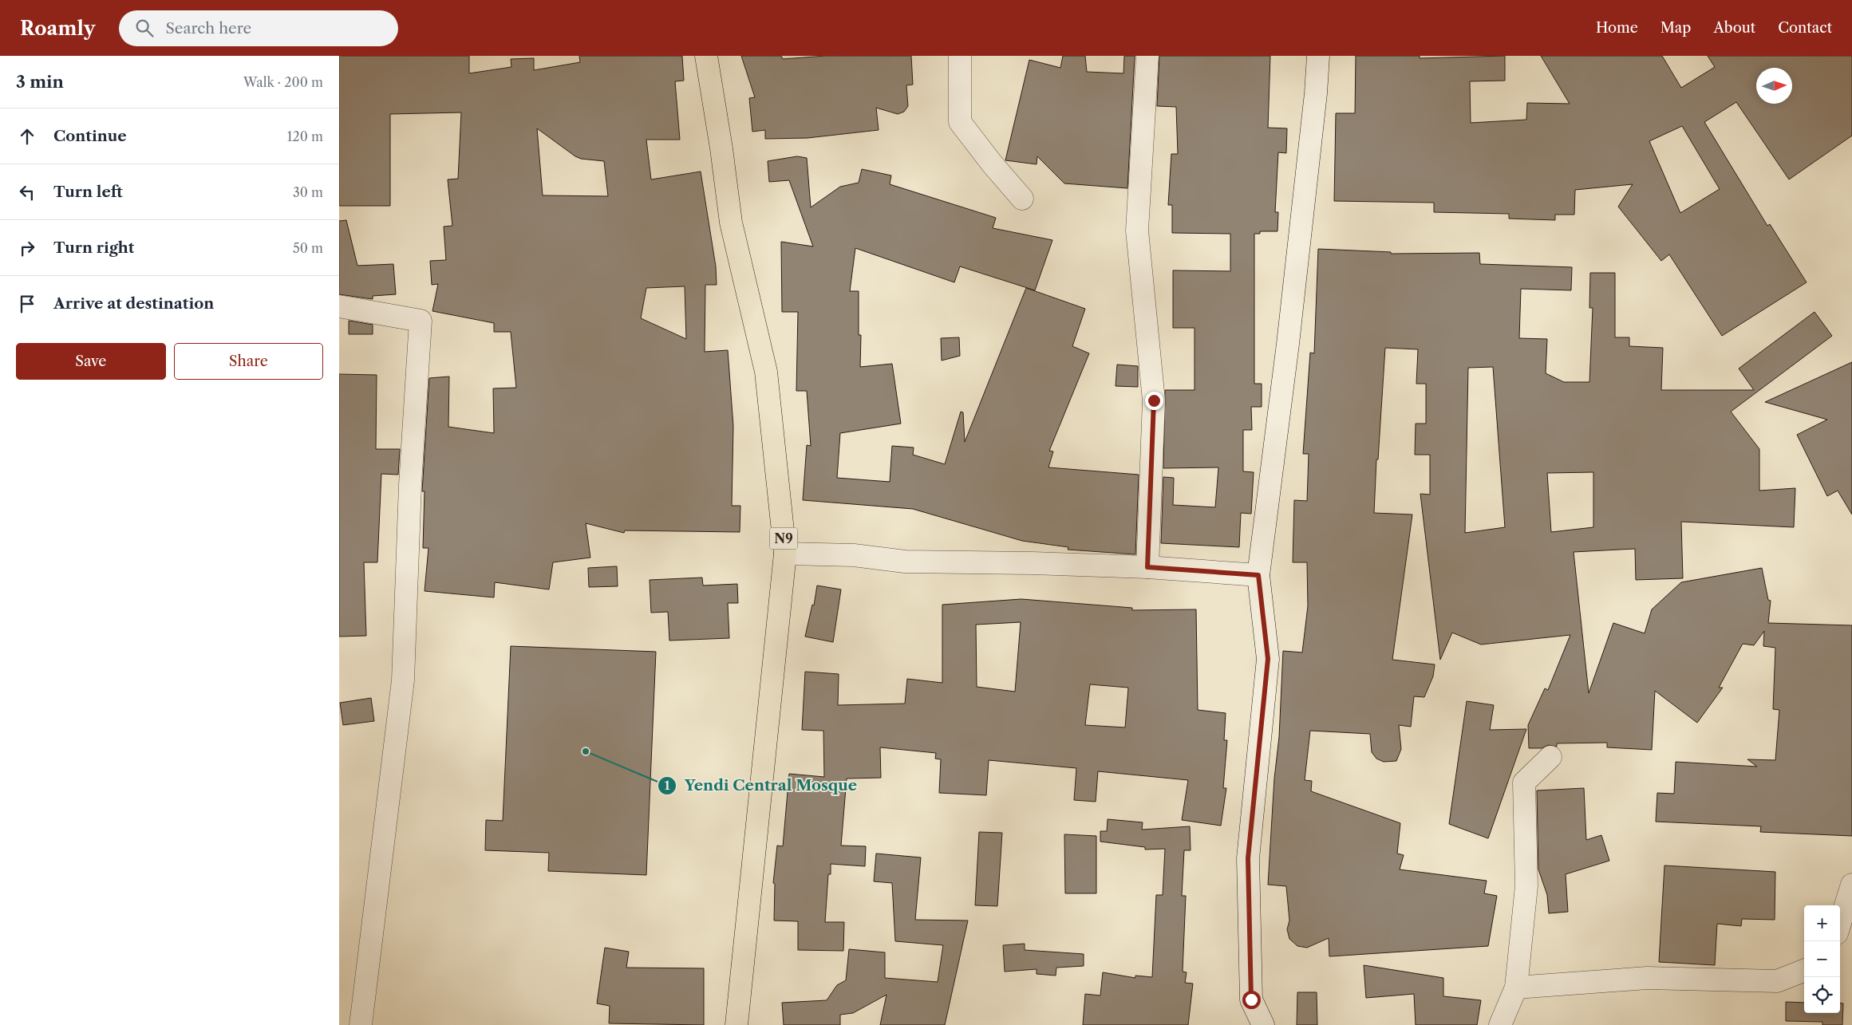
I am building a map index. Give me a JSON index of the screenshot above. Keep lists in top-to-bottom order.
{
  "streets": {
    "highway": ["N9"]
  },
  "places": ["Yendi Central Mosque"],
  "north": "right",
  "page": {
    "header": "Roamly",
    "search": "Search here",
    "nav": [
      "Home",
      "Map",
      "About",
      "Contact"
    ],
    "heading": ["3 min", "Walk · 200 m"],
    "list": [
      ["Continue", "120 m"],
      ["Turn left", "30 m"],
      ["Turn right", "50 m"],
      "Arrive at destination"
    ],
    "buttons": ["Save", "Share"],
    "map_buttons": ["+", "−"]
  }
}
